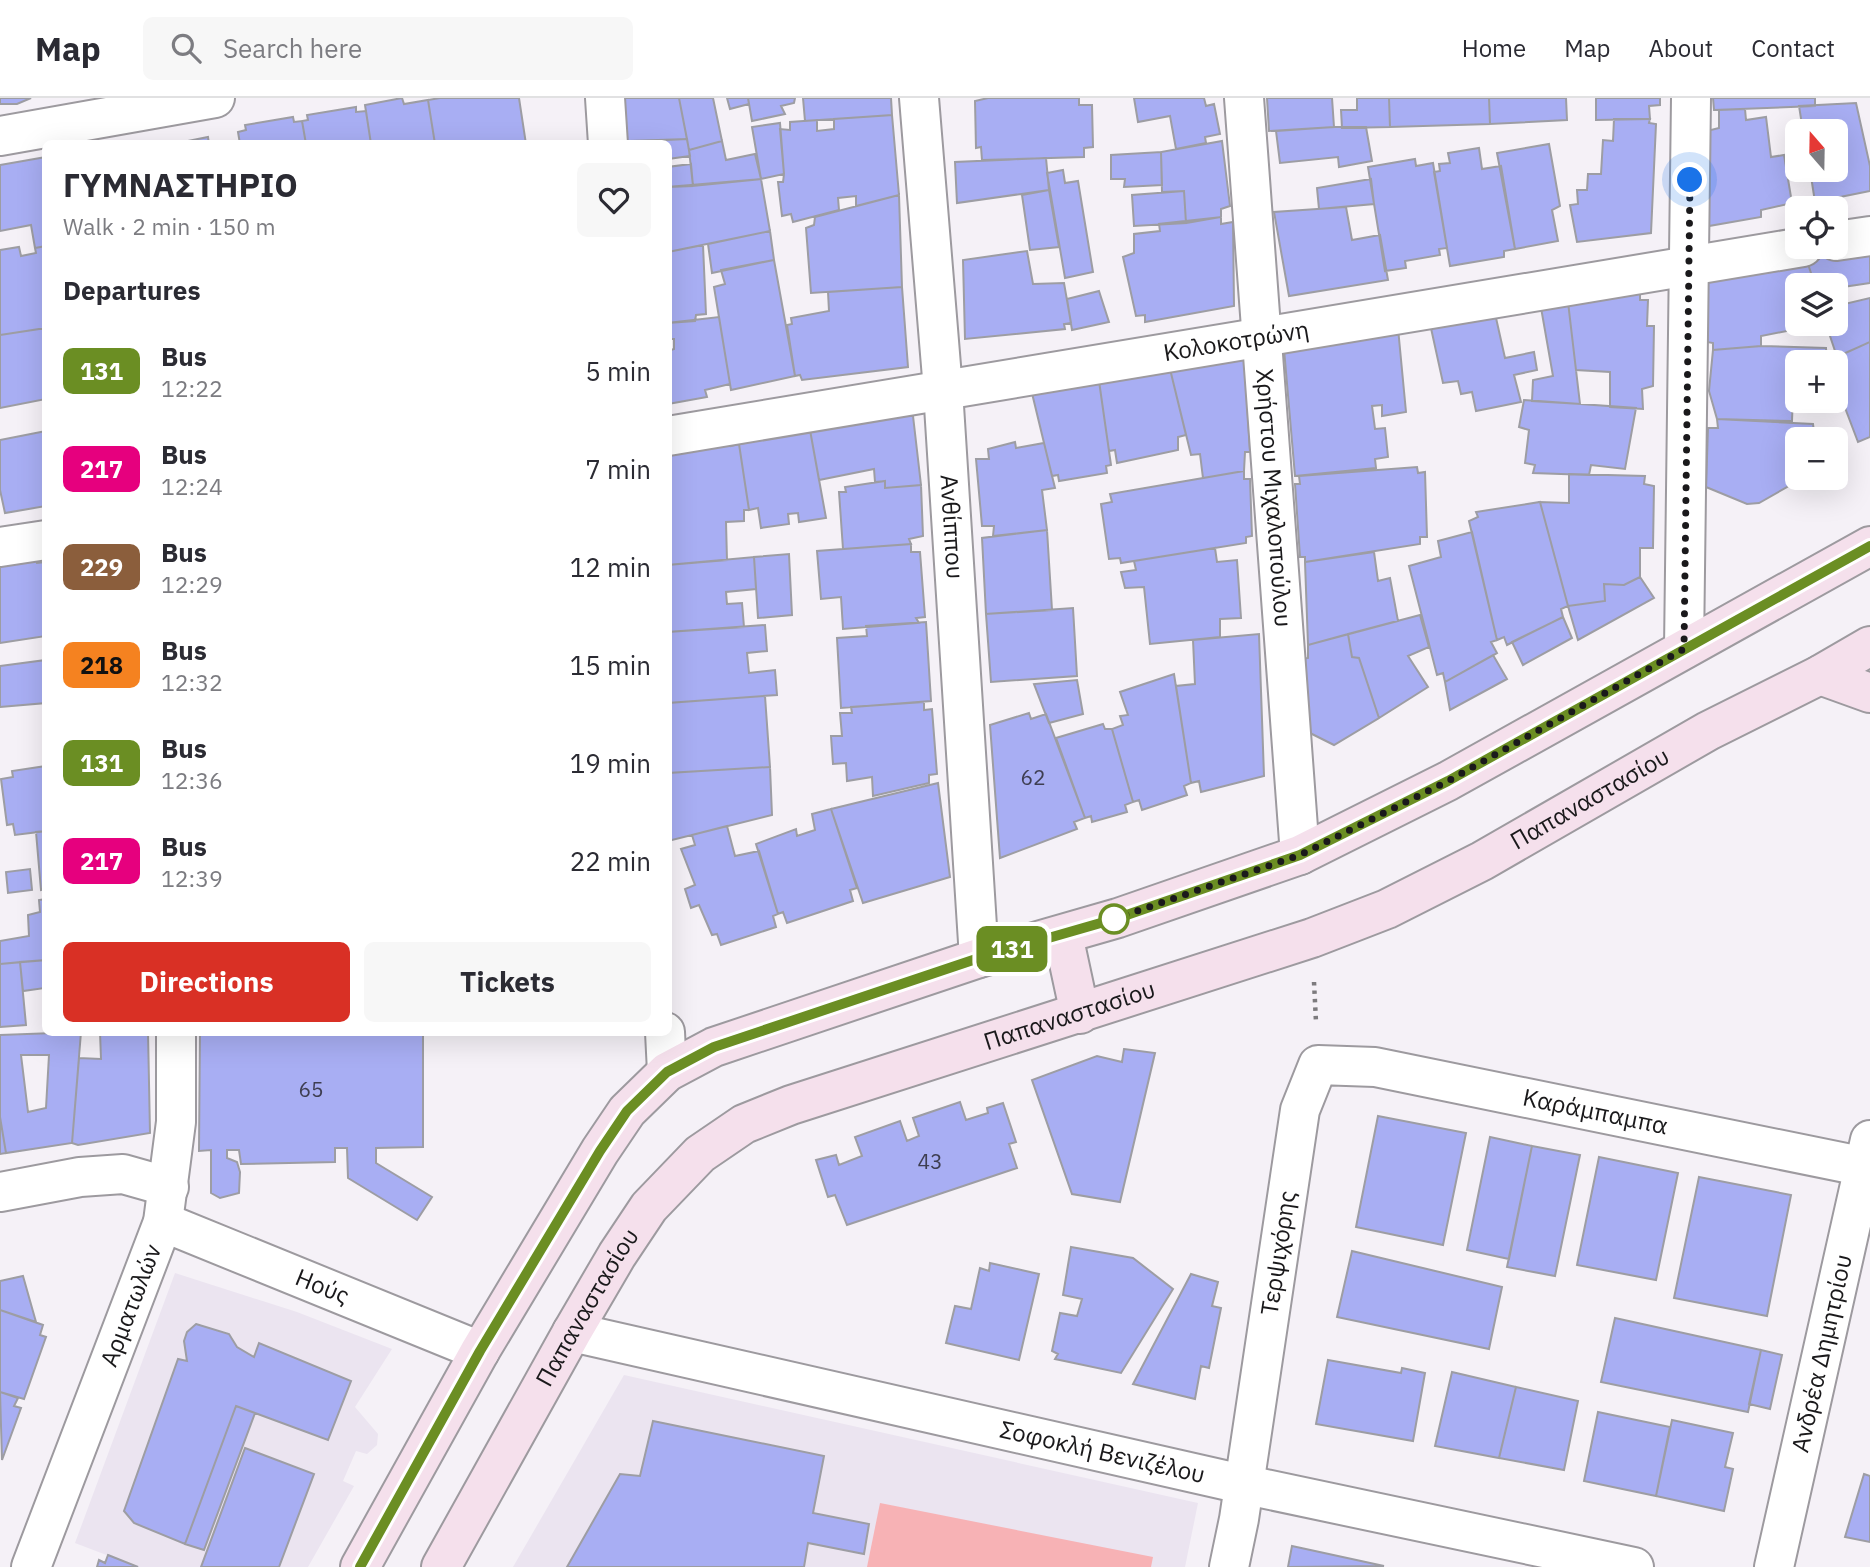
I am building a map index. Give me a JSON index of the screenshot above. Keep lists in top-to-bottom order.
{
  "streets": {
    "street": [
      "Κολοκοτρώνη",
      "Χρήστου Μιχαλοπούλου",
      "Ανθίππου",
      "Παπαναστασίου",
      "Καράμπαμπα",
      "Τερψιχόρης",
      "Ηούς",
      "Αρματωλών",
      "Ανδρέα Δημητρίου",
      "Σοφοκλή Βενιζέλου"
    ]
  },
  "crossings": [
    ["Κολοκοτρώνη", "Χρήστου Μιχαλοπούλου"],
    ["Κολοκοτρώνη", "Ανθίππου"],
    ["Παπαναστασίου", "Σοφοκλή Βενιζέλου"],
    ["Καράμπαμπα", "Τερψιχόρης"],
    ["Καράμπαμπα", "Ανδρέα Δημητρίου"],
    ["Τερψιχόρης", "Σοφοκλή Βενιζέλου"],
    ["Ηούς", "Αρματωλών"]
  ],
  "lines": ["bus line 131"],
  "house_numbers": ["62", "65", "43"],
  "north": "top",
  "page": {
    "header": "Map",
    "search": "Search here",
    "nav": [
      "Home",
      "Map",
      "About",
      "Contact"
    ],
    "on_map": "131",
    "map_buttons": ["+", "−"],
    "heading": [
      ["ΓΥΜΝΑΣΤΗΡΙΟ", "Walk · 2 min · 150 m"],
      "Departures"
    ],
    "list": [
      {
        "mark": "131",
        "name": "Bus",
        "note": "12:22",
        "value": "5 min"
      },
      {
        "mark": "217",
        "name": "Bus",
        "note": "12:24",
        "value": "7 min"
      },
      {
        "mark": "229",
        "name": "Bus",
        "note": "12:29",
        "value": "12 min"
      },
      {
        "mark": "218",
        "name": "Bus",
        "note": "12:32",
        "value": "15 min"
      },
      {
        "mark": "131",
        "name": "Bus",
        "note": "12:36",
        "value": "19 min"
      },
      {
        "mark": "217",
        "name": "Bus",
        "note": "12:39",
        "value": "22 min"
      }
    ],
    "buttons": ["Directions", "Tickets"]
  }
}
